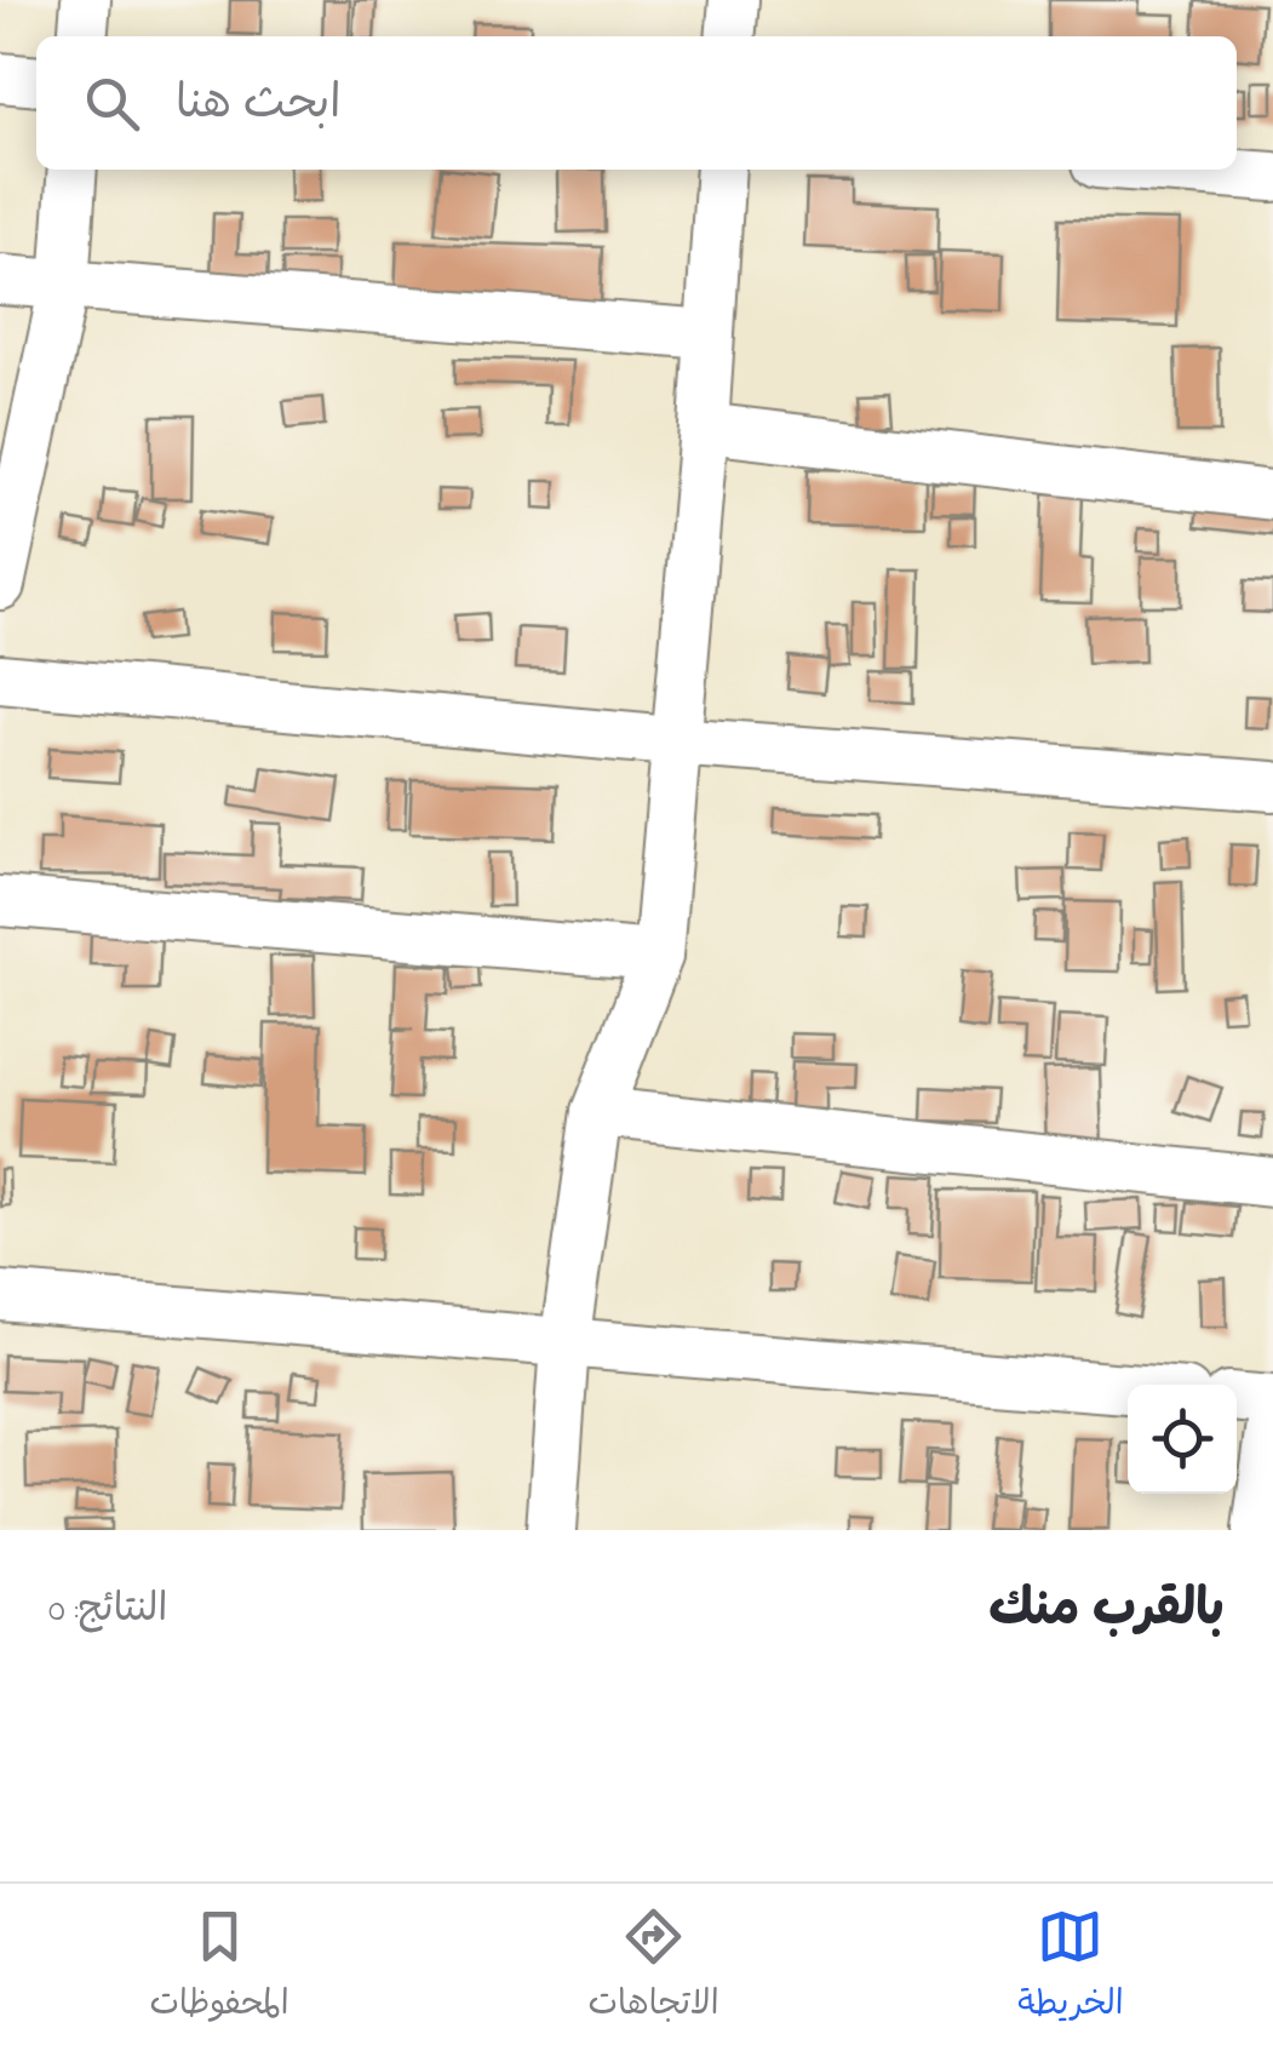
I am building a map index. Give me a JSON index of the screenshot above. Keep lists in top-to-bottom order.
{
  "page": {
    "search": "ابحث هنا",
    "heading": ["بالقرب منك", "النتائج: 0"],
    "nav": ["الخريطة", "الاتجاهات", "المحفوظات"]
  }
}
